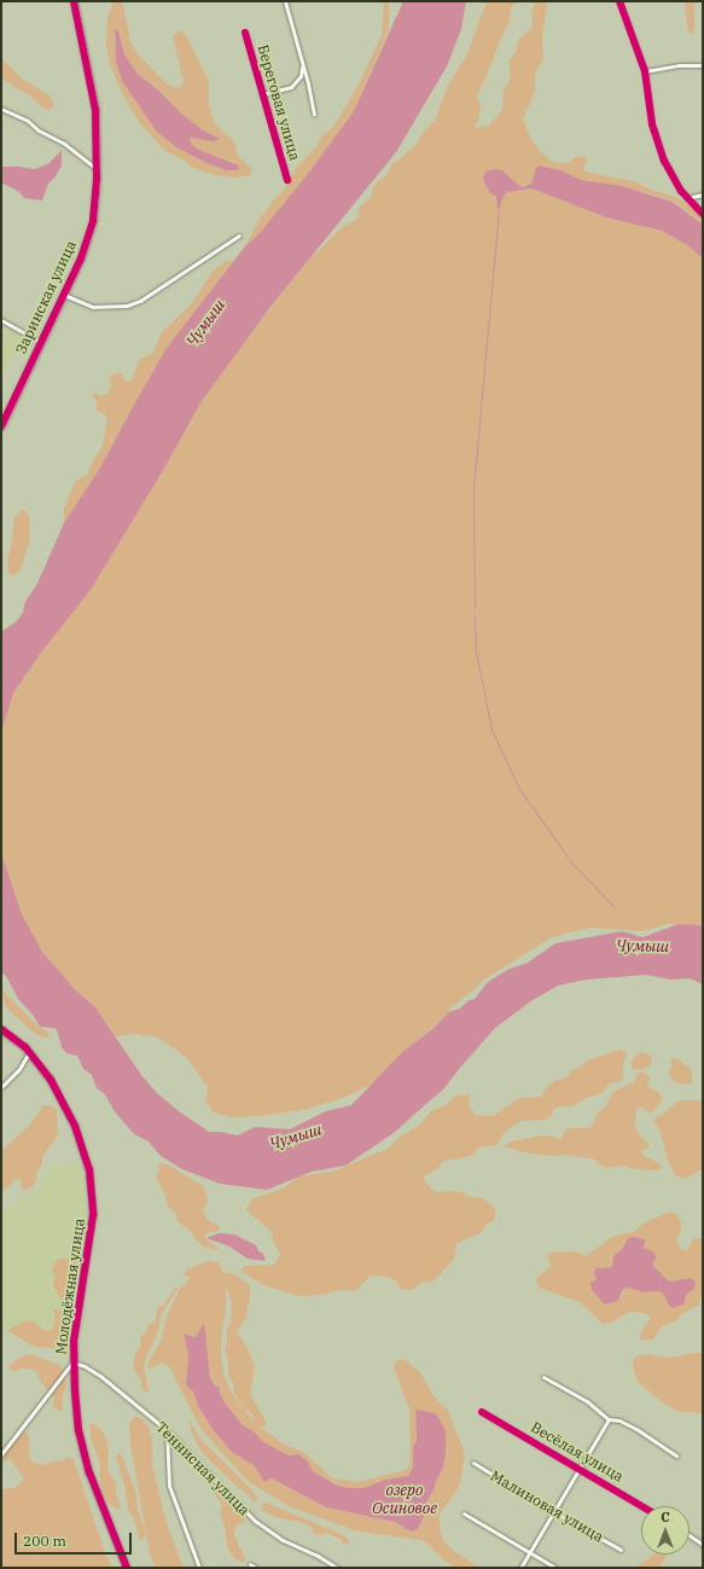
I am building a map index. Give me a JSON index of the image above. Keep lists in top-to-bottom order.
{
  "streets": {
    "street": [
      "Береговая улица",
      "Заринская улица",
      "Молодёжная улица",
      "Весёлая улица",
      "Теннисная улица",
      "Малиновая улица"
    ]
  },
  "crossings": [
    ["Молодёжная улица", "Теннисная улица"]
  ],
  "water": ["Чумыш", "озеро Осиновое"],
  "scale_bar": "200 m",
  "north": "top"
}
